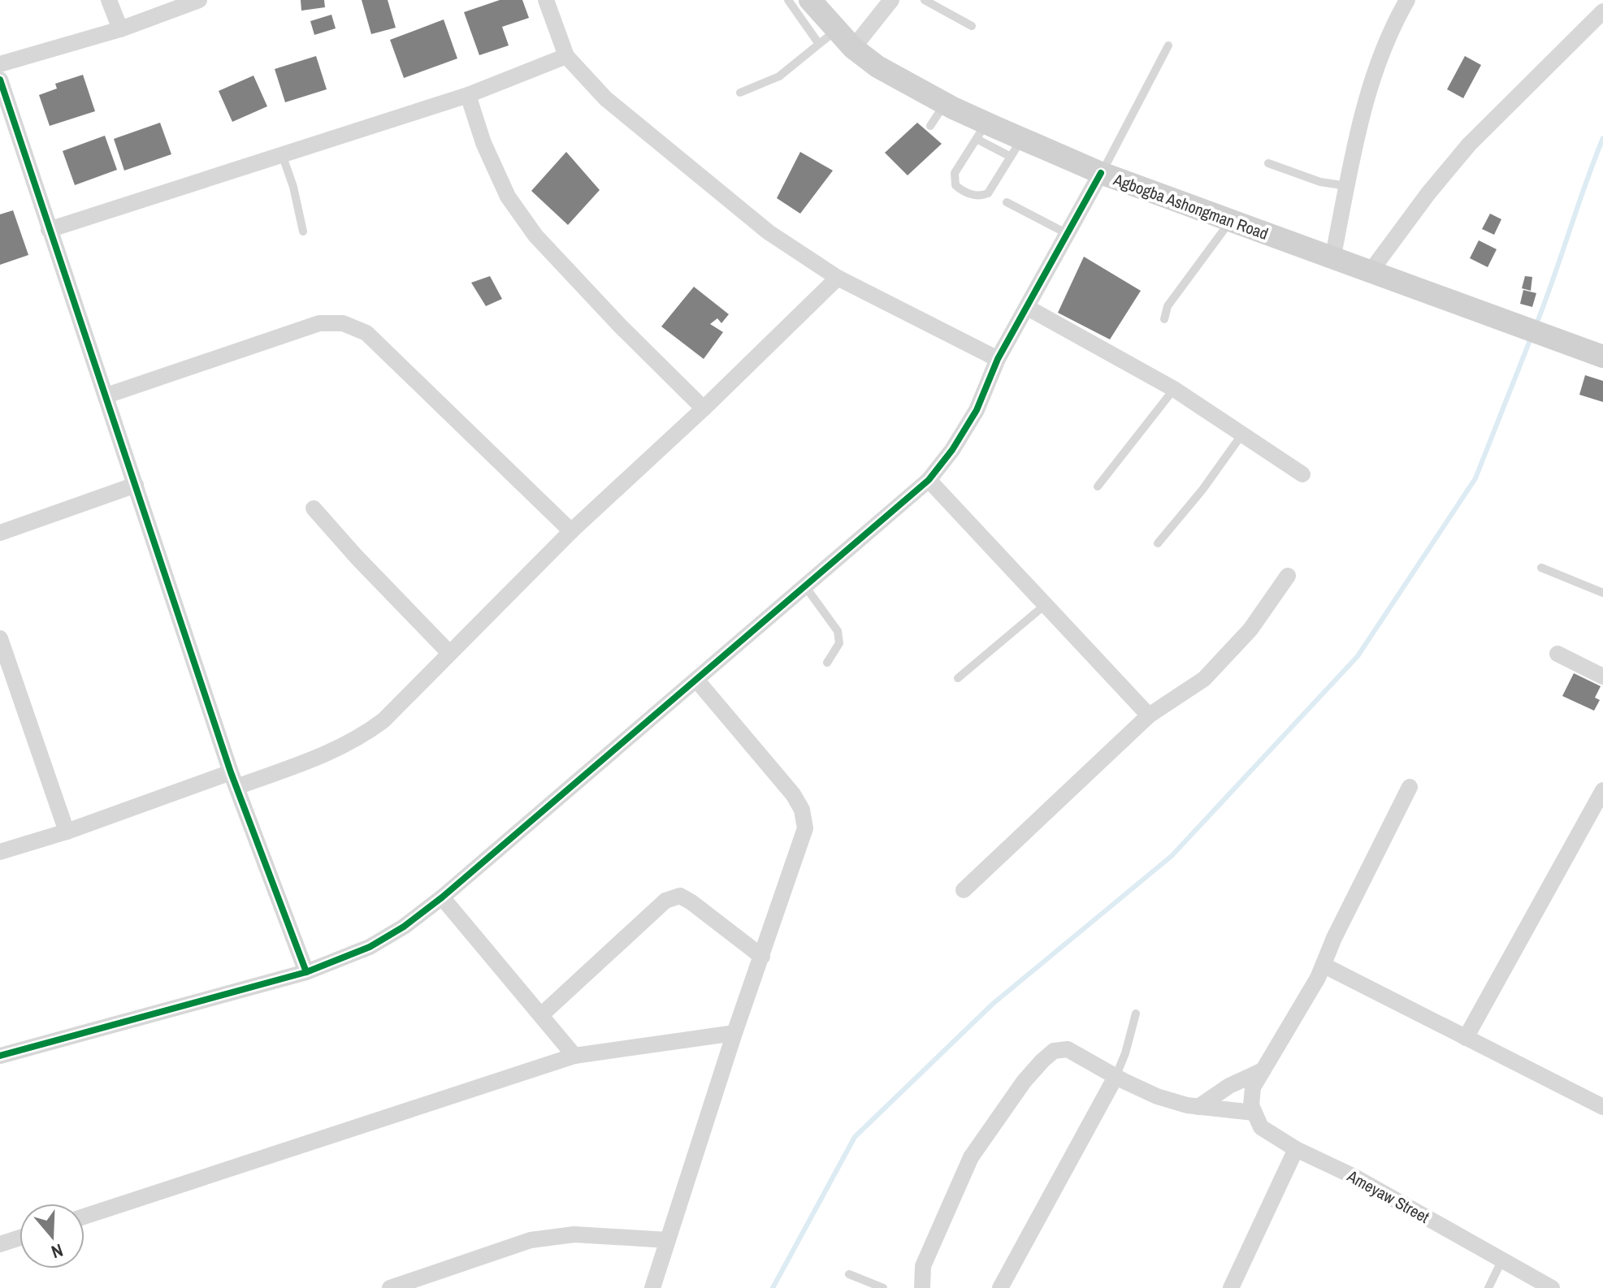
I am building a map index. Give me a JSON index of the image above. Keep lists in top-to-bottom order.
{
  "streets": {
    "street": ["Agbogba Ashongman Road", "Ameyaw Street"]
  },
  "north": "bottom"
}
